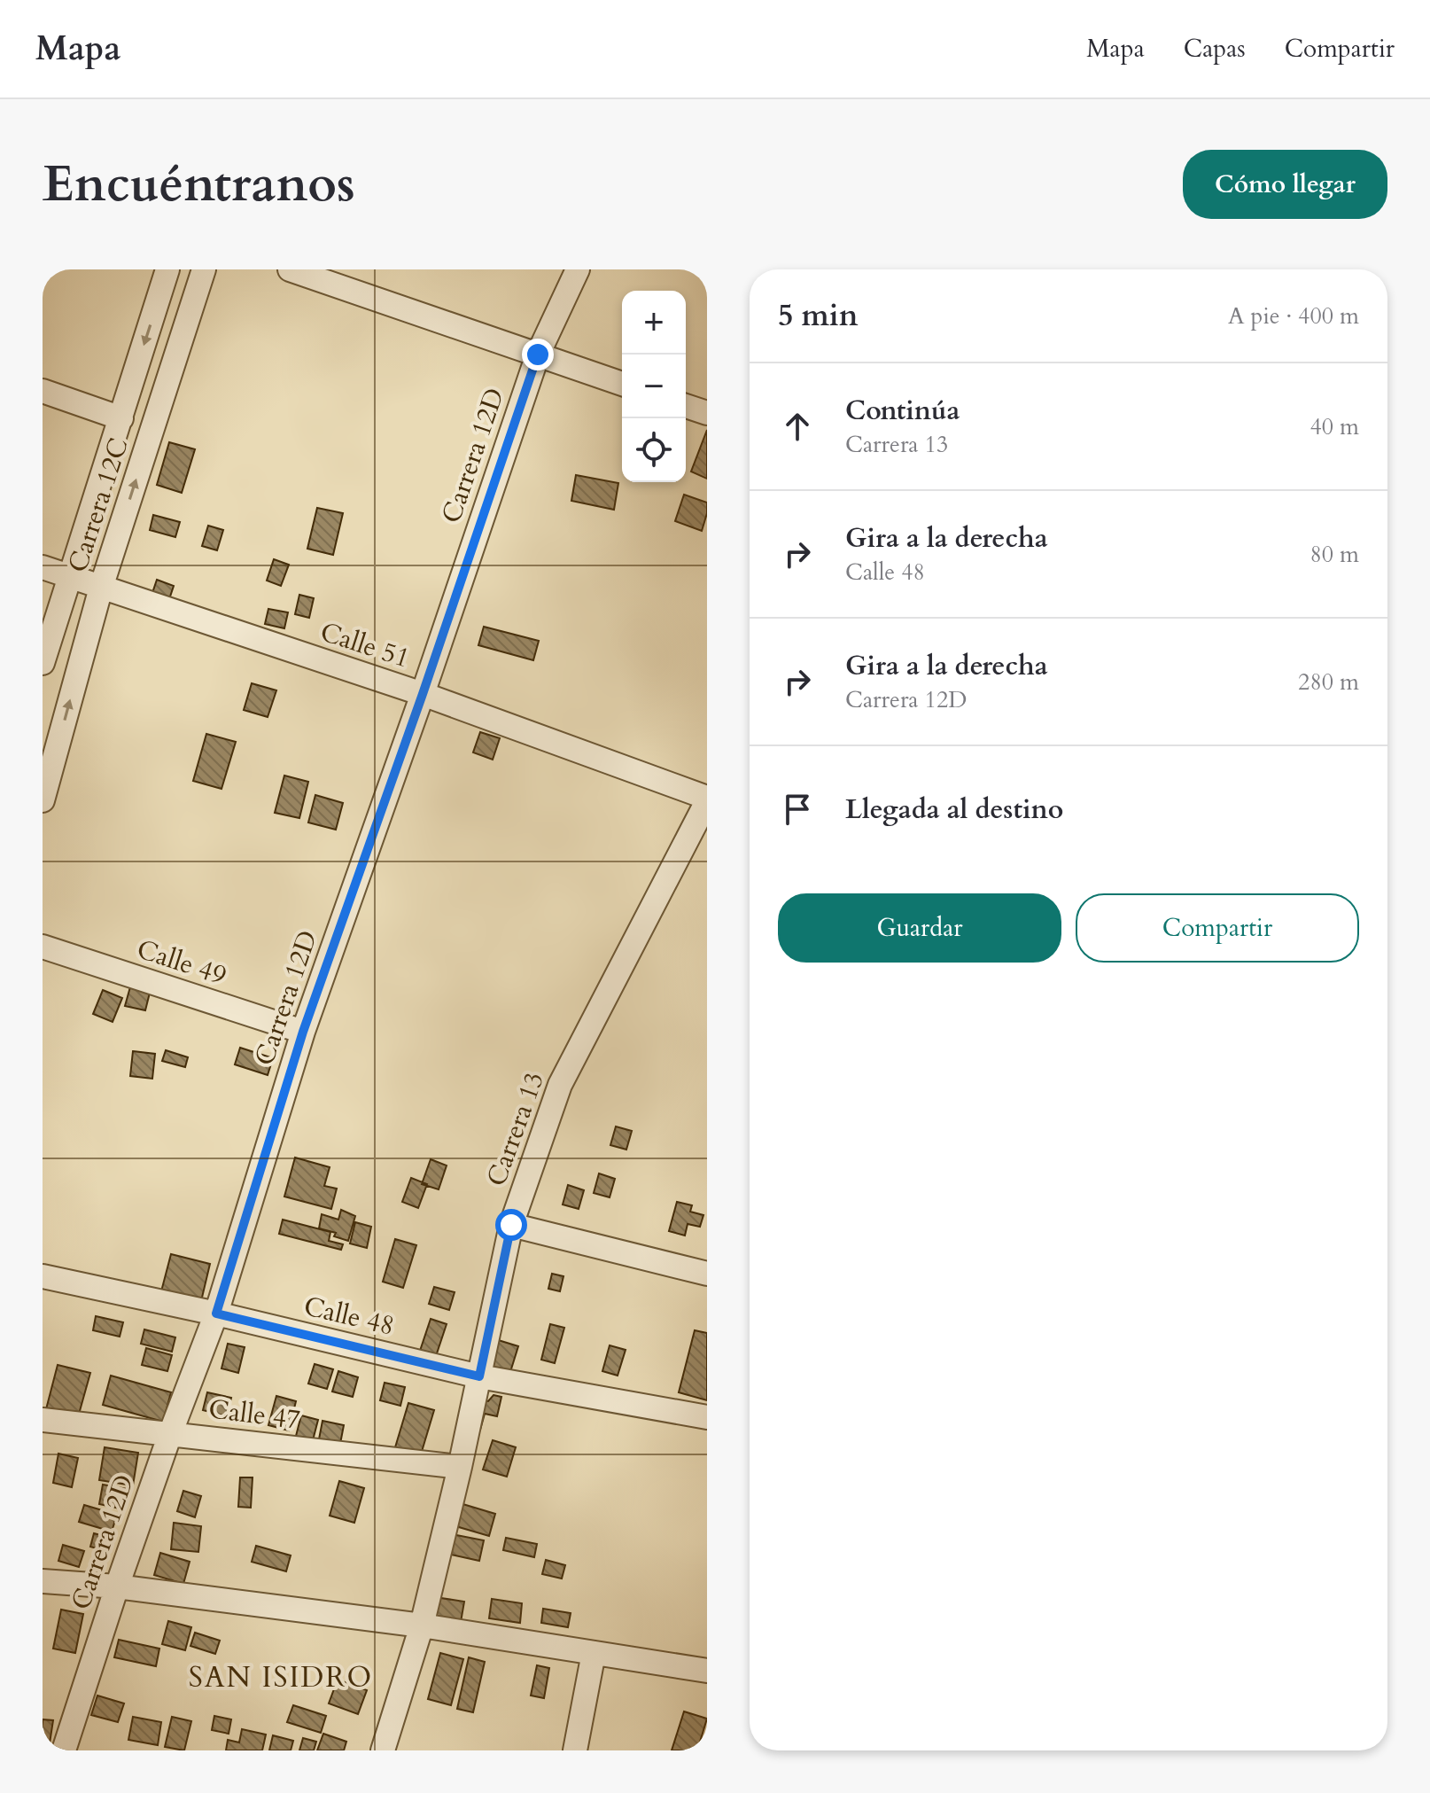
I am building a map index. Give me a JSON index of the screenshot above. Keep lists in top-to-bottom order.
{
  "streets": {
    "street": [
      "Carrera 12D",
      "Carrera 12C",
      "Calle 51",
      "Calle 49",
      "Carrera 13",
      "Calle 48",
      "Calle 47"
    ]
  },
  "crossings": [
    ["Carrera 12D", "Calle 51"],
    ["Carrera 12D", "Calle 49"],
    ["Carrera 12D", "Calle 48"],
    ["Carrera 12D", "Calle 47"],
    ["Carrera 12C", "Calle 51"],
    ["Calle 51", "Carrera 13"],
    ["Carrera 13", "Calle 48"],
    ["Carrera 13", "Calle 47"]
  ],
  "districts": ["SAN ISIDRO"],
  "page": {
    "header": "Mapa",
    "nav": ["Mapa", "Capas", "Compartir"],
    "buttons": [
      "Cómo llegar",
      ["Guardar", "Compartir"]
    ],
    "title": "Encuéntranos",
    "heading": ["5 min", "A pie · 400 m"],
    "map_buttons": ["+", "−"],
    "list": [
      ["Continúa", "Carrera 13", "40 m"],
      ["Gira a la derecha", "Calle 48", "80 m"],
      ["Gira a la derecha", "Carrera 12D", "280 m"],
      "Llegada al destino"
    ]
  }
}
